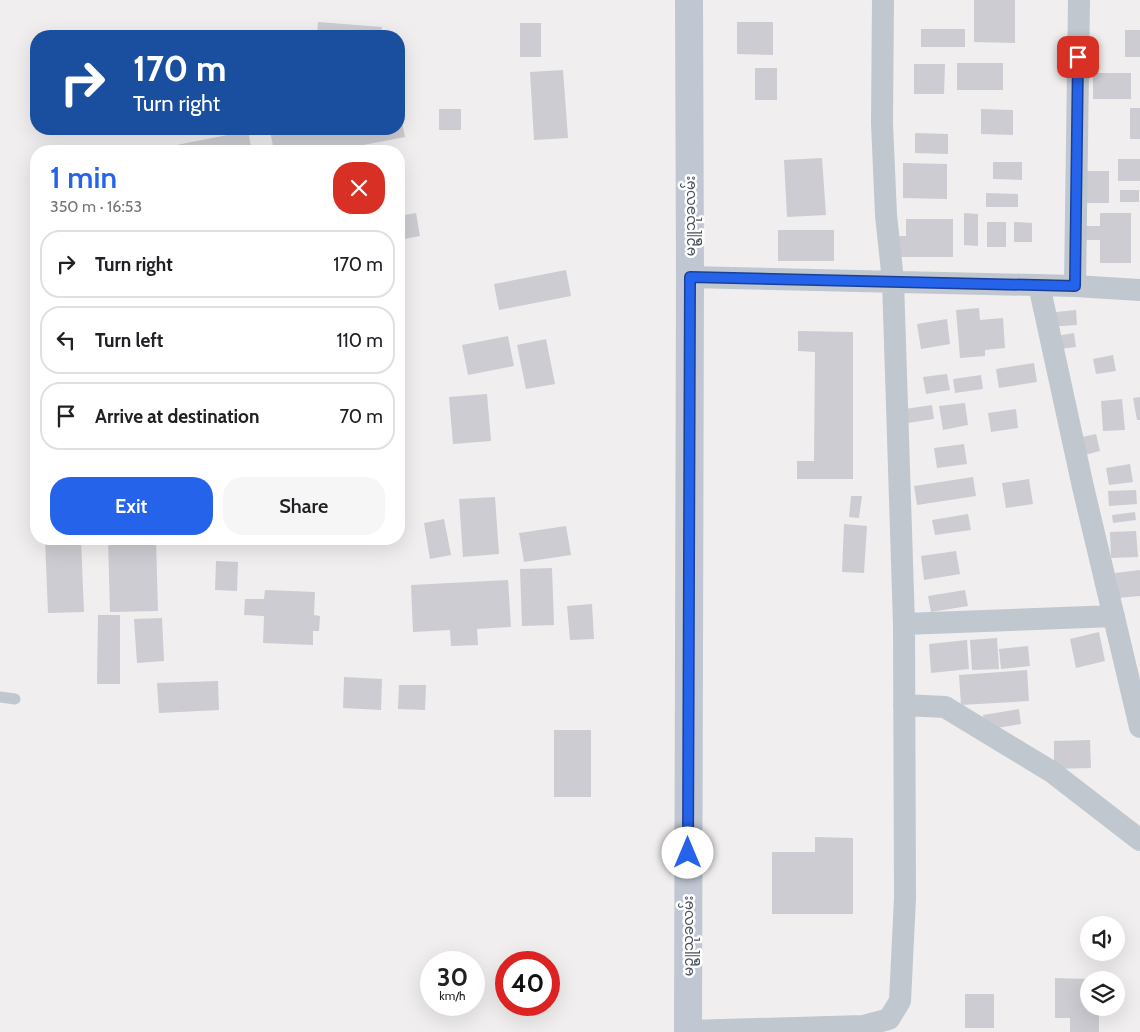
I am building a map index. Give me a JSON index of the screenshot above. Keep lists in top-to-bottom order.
{
  "streets": {
    "street": ["မဥ္ဇူသုခလမ်း"]
  },
  "page": {
    "turn": ["170 m", "Turn right"],
    "heading": ["1 min", "350 m · 16:53"],
    "list": [
      {
        "name": "Turn right",
        "value": "170 m"
      },
      {
        "name": "Turn left",
        "value": "110 m"
      },
      {
        "name": "Arrive at destination",
        "value": "70 m"
      }
    ],
    "buttons": ["Exit", "Share"],
    "speed": "30 km/h",
    "limit": "40"
  }
}
